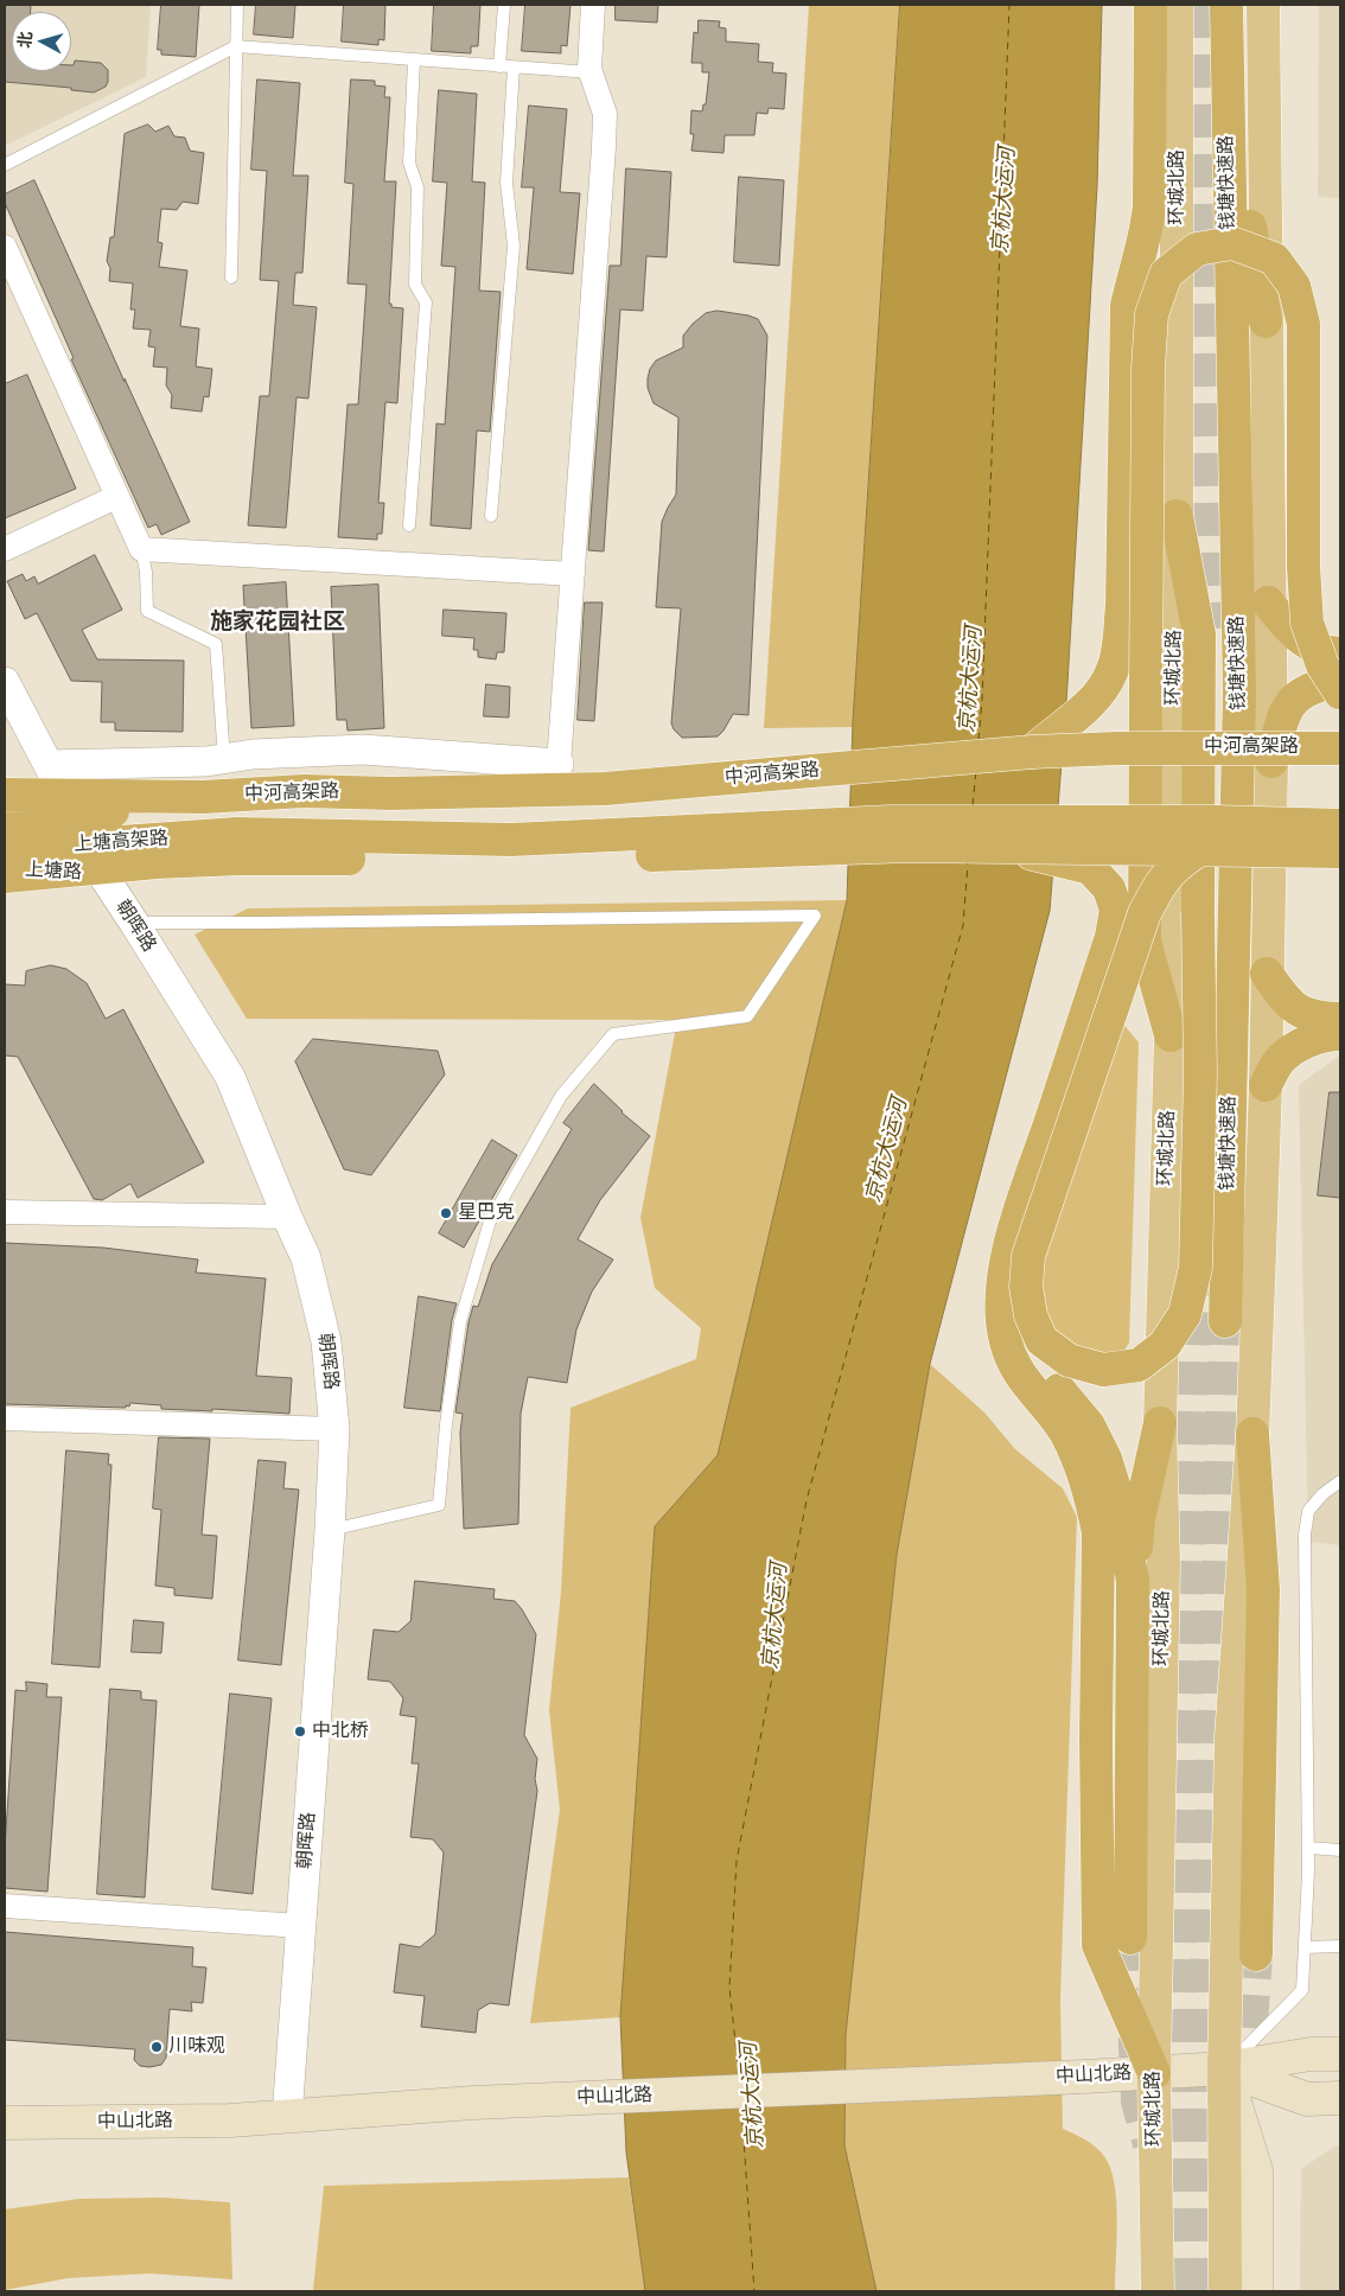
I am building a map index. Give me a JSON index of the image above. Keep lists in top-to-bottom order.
{
  "streets": {
    "highway": ["钱塘快速路", "中河高架路", "上塘高架路"],
    "main road": ["环城北路", "上塘路", "中山北路"],
    "street": ["朝晖路"]
  },
  "crossings": [
    ["环城北路", "中山北路"],
    ["中河高架路", "上塘高架路"],
    ["上塘路", "朝晖路"],
    ["朝晖路", "中山北路"]
  ],
  "districts": ["施家花园社区"],
  "water": ["京杭大运河"],
  "places": ["星巴克", "中北桥", "川味观"],
  "north": "left"
}
